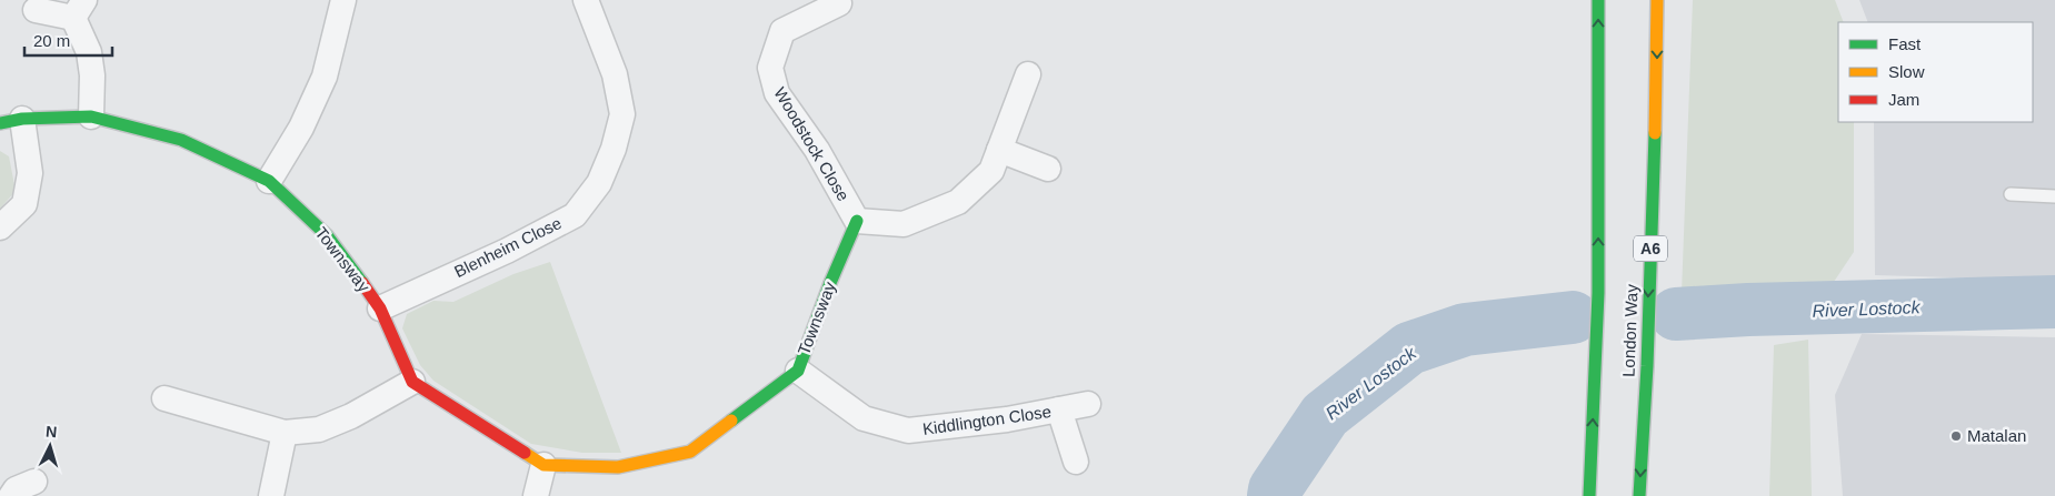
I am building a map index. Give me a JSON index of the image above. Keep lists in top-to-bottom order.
{
  "streets": {
    "main road": ["A6", "Townsway", "London Way"],
    "street": ["Woodstock Close", "Blenheim Close", "Kiddlington Close"]
  },
  "crossings": [
    ["Woodstock Close", "Townsway"],
    ["Blenheim Close", "Townsway"],
    ["Townsway", "Kiddlington Close"]
  ],
  "water": ["River Lostock"],
  "places": ["Matalan"],
  "legend": ["Fast", "Slow", "Jam"],
  "scale_bar": "20 m",
  "north": "top"
}
